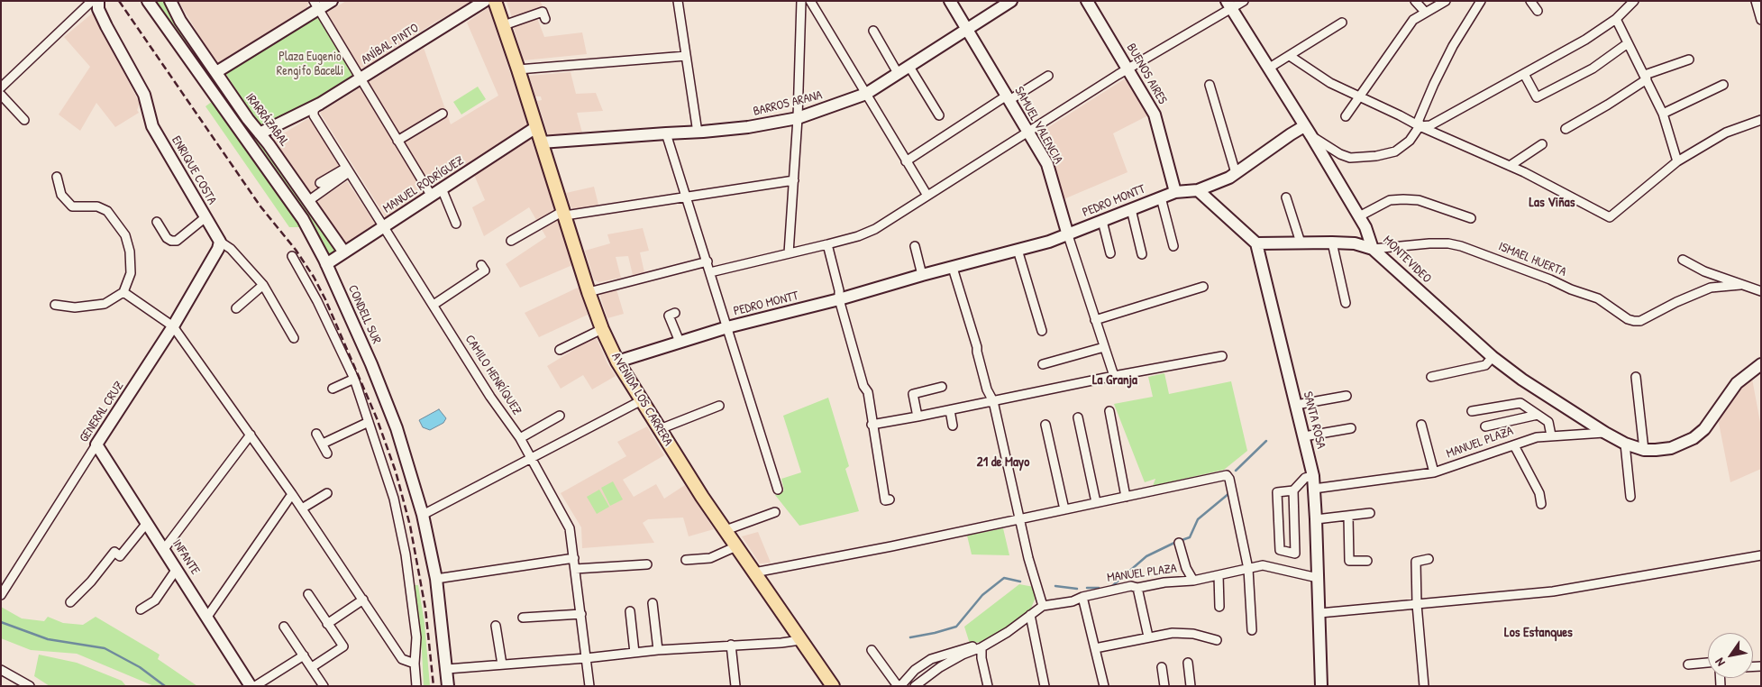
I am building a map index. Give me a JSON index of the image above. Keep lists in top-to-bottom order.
{
  "streets": {
    "main road": ["AVENIDA LOS CARRERA"],
    "street": [
      "ANÍBAL PINTO",
      "BUENOS AIRES",
      "BARROS ARANA",
      "IRARRÁZABAL",
      "SAMUEL VALENCIA",
      "ENRIQUE COSTA",
      "MANUEL RODRÍGUEZ",
      "PEDRO MONTT",
      "MONTEVIDEO",
      "ISMAEL HUERTA",
      "CONDELL SUR",
      "CAMILO HENRÍQUEZ",
      "GENERAL CRUZ",
      "SANTA ROSA",
      "MANUEL PLAZA",
      "INFANTE"
    ]
  },
  "crossings": [
    ["ANÍBAL PINTO", "IRARRÁZABAL"],
    ["ANÍBAL PINTO", "CAMILO HENRÍQUEZ"],
    ["BUENOS AIRES", "PEDRO MONTT"],
    ["BARROS ARANA", "SAMUEL VALENCIA"],
    ["BARROS ARANA", "AVENIDA LOS CARRERA"],
    ["IRARRÁZABAL", "MANUEL RODRÍGUEZ"],
    ["SAMUEL VALENCIA", "PEDRO MONTT"],
    ["ENRIQUE COSTA", "GENERAL CRUZ"],
    ["MANUEL RODRÍGUEZ", "CONDELL SUR"],
    ["MANUEL RODRÍGUEZ", "CAMILO HENRÍQUEZ"],
    ["MANUEL RODRÍGUEZ", "AVENIDA LOS CARRERA"],
    ["PEDRO MONTT", "MONTEVIDEO"],
    ["PEDRO MONTT", "AVENIDA LOS CARRERA"],
    ["MONTEVIDEO", "ISMAEL HUERTA"],
    ["MONTEVIDEO", "MANUEL PLAZA"],
    ["ISMAEL HUERTA", "SANTA ROSA"],
    ["GENERAL CRUZ", "INFANTE"],
    ["SANTA ROSA", "MANUEL PLAZA"]
  ],
  "districts": [
    "Las Viñas",
    "La Granja",
    "21 de Mayo",
    "Los Estanques"
  ],
  "parks": ["Plaza Eugenio Rengifo Bacelli"],
  "north": "bottom left"
}
